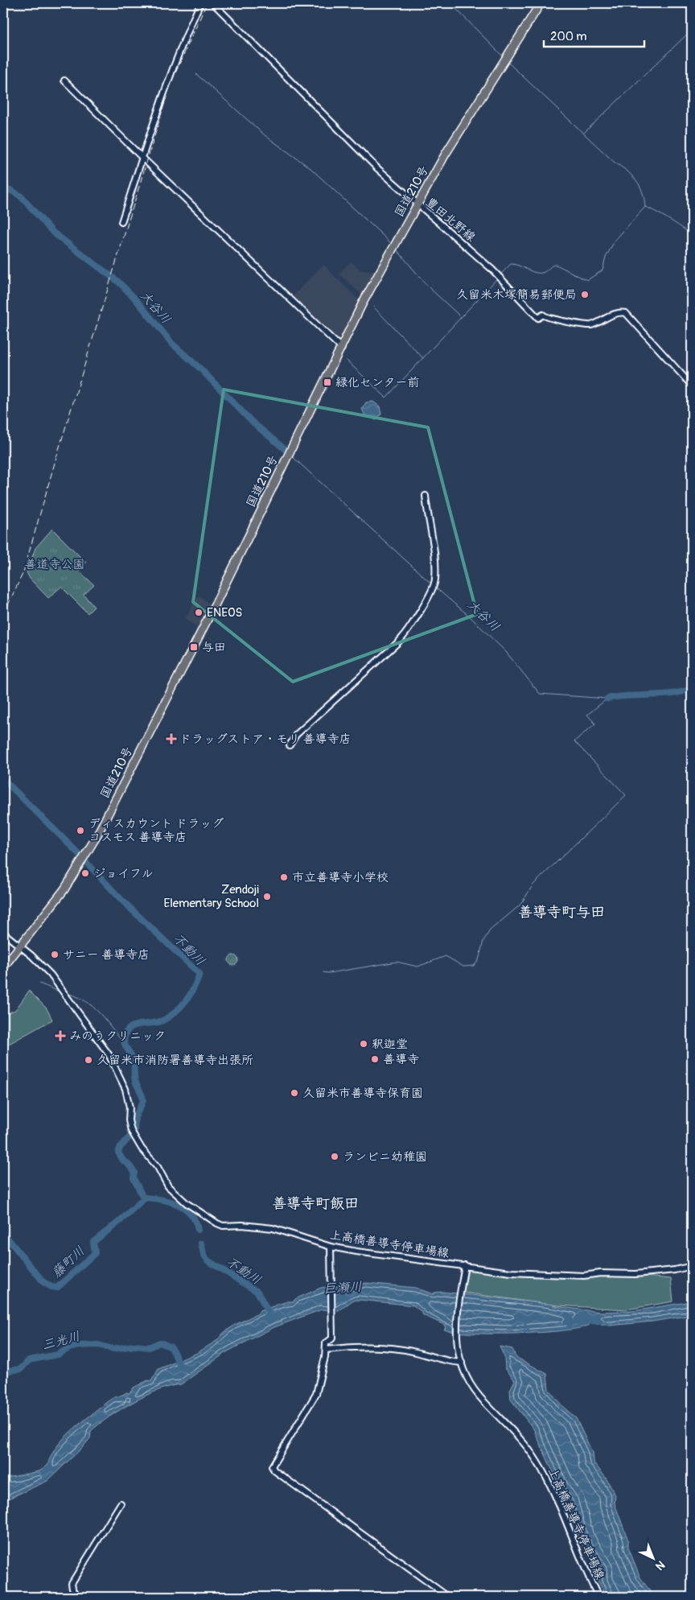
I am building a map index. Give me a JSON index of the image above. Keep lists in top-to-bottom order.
{
  "streets": {
    "highway": ["国道210号"],
    "street": ["豊田北野線", "上高橋善導寺停車場線"]
  },
  "crossings": [
    ["国道210号", "豊田北野線"],
    ["国道210号", "上高橋善導寺停車場線"]
  ],
  "districts": ["善導寺町与田", "善導寺町飯田"],
  "water": [
    "大谷川",
    "不動川",
    "藤町川",
    "巨瀬川",
    "三光川"
  ],
  "parks": ["善道寺公園"],
  "places": {
    "other": [
      "久留米木塚簡易郵便局",
      "ENEOS",
      "ディスカウント ドラッグ コスモス 善導寺店",
      "ジョイフル",
      "市立善導寺小学校",
      "Zendoji Elementary School",
      "サニー 善導寺店",
      "釈迦堂",
      "善導寺",
      "久留米市消防署善導寺出張所",
      "久留米市善導寺保育園",
      "ランビニ幼稚園"
    ],
    "transit": ["緑化センター前", "与田"],
    "health": ["ドラッグストア・モリ 善導寺店", "みのうクリニック"]
  },
  "scale_bar": "200 m",
  "north": "bottom right"
}
